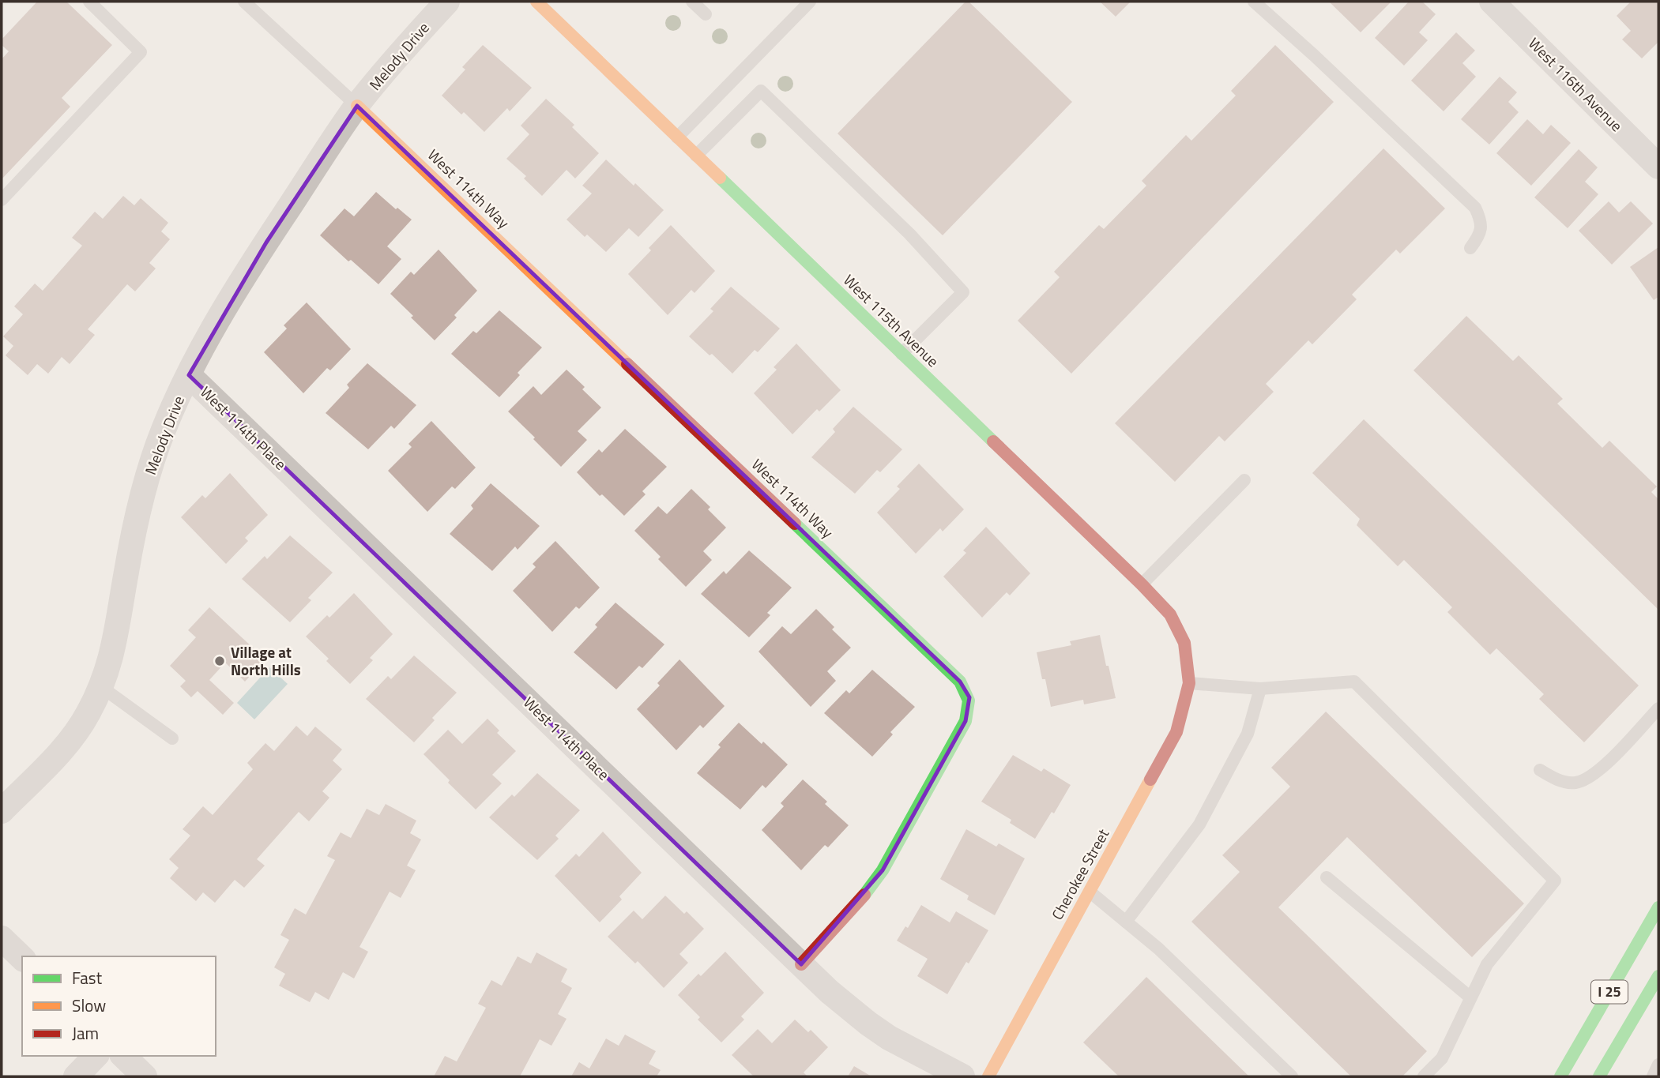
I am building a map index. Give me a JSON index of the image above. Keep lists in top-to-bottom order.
{
  "streets": {
    "main road": [
      "West 114th Way",
      "West 115th Avenue",
      "Cherokee Street",
      "I 25"
    ],
    "street": ["Melody Drive", "West 116th Avenue", "West 114th Place"]
  },
  "crossings": [
    ["Melody Drive", "West 114th Way"],
    ["Melody Drive", "West 114th Place"],
    ["West 114th Way", "West 114th Place"],
    ["West 115th Avenue", "Cherokee Street"]
  ],
  "places": ["Village at North Hills"],
  "legend": ["Fast", "Slow", "Jam"]
}
